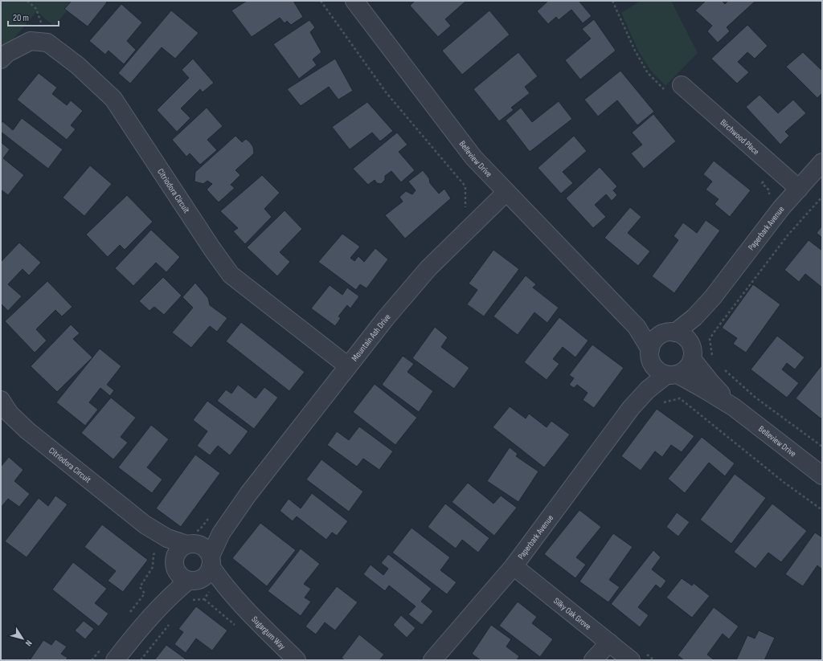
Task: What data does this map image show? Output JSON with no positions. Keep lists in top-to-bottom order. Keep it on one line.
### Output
{"streets":{"street":["Birchwood Place","Belleview Drive","Citriodora Circuit","Paperbark Avenue","Mountain Ash Drive","Silky Oak Grove","Sugargum Way"]},"crossings":[["Birchwood Place","Paperbark Avenue"],["Belleview Drive","Paperbark Avenue"],["Belleview Drive","Mountain Ash Drive"],["Citriodora Circuit","Mountain Ash Drive"],["Citriodora Circuit","Sugargum Way"],["Paperbark Avenue","Silky Oak Grove"],["Mountain Ash Drive","Sugargum Way"]],"scale_bar":"20 m","north":"bottom right"}
